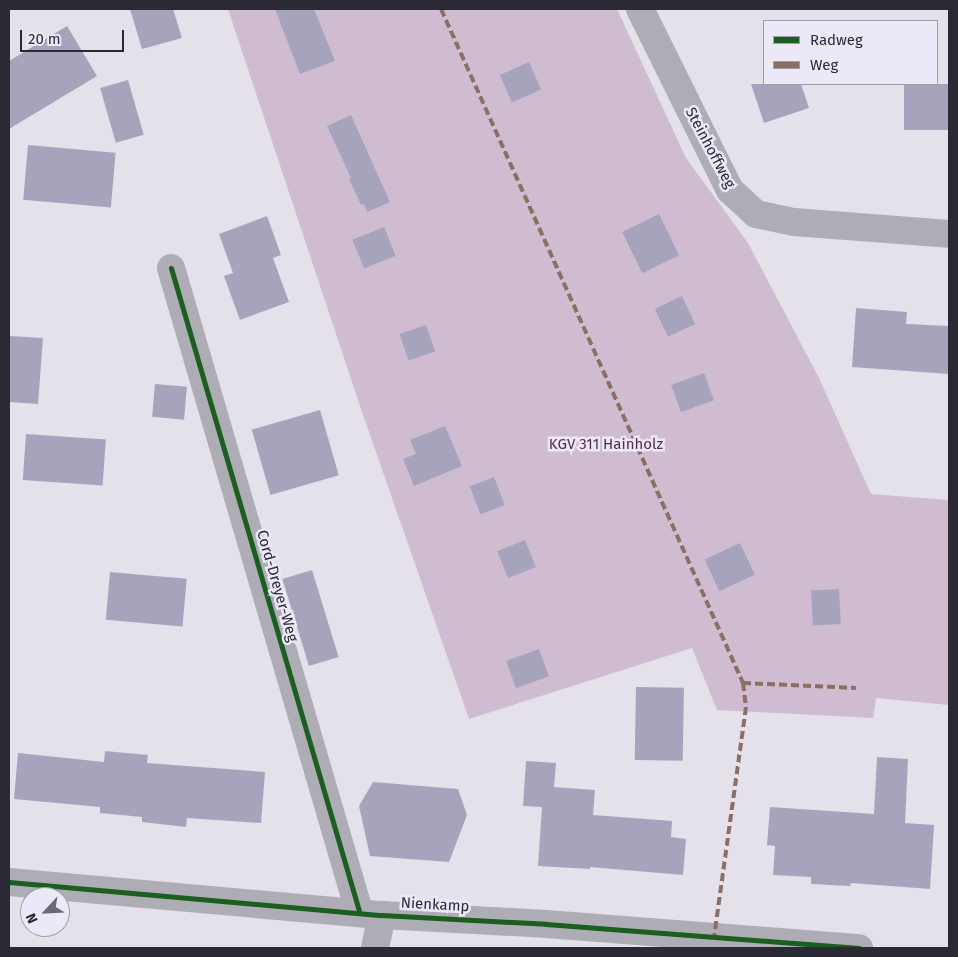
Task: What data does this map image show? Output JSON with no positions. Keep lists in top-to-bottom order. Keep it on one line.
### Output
{"streets":{"street":["Steinhoffweg","Cord-Dreyer-Weg","Nienkamp"]},"crossings":[["Cord-Dreyer-Weg","Nienkamp"]],"parks":["KGV 311 Hainholz"],"legend":["Radweg","Weg"],"scale_bar":"20 m","north":"bottom left"}
